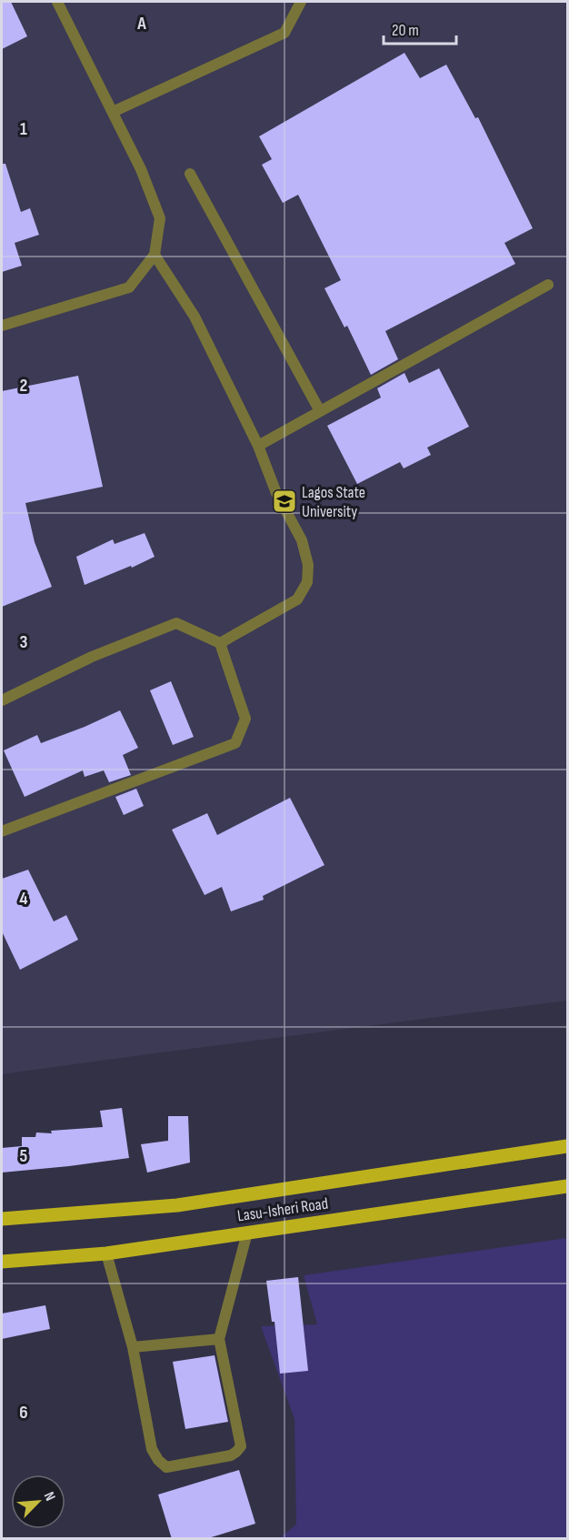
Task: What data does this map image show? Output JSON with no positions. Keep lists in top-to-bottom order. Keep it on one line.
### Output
{"streets":{"main road":["Lasu-Isheri Road"]},"places":{"school or university":["Lagos State University"]},"scale_bar":"20 m","north":"top right","grid":{"columns":["A"],"rows":["1","2","3","4","5","6"]}}
